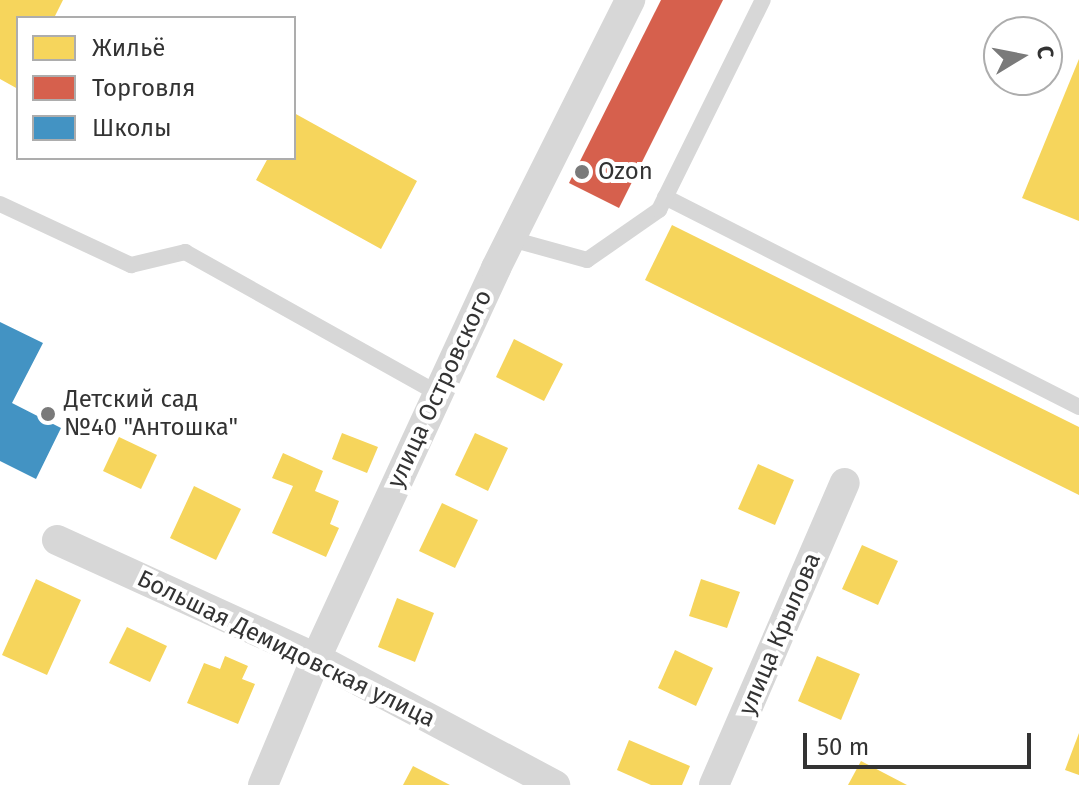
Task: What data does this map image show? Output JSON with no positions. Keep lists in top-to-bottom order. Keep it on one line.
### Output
{"streets":{"street":["улица Островского","улица Крылова","Большая Демидовская улица"]},"crossings":[["улица Островского","Большая Демидовская улица"]],"places":["Ozon","Детский сад №40 \"Антошка\""],"legend":["Жильё","Торговля","Школы"],"scale_bar":"50 m","north":"right"}
